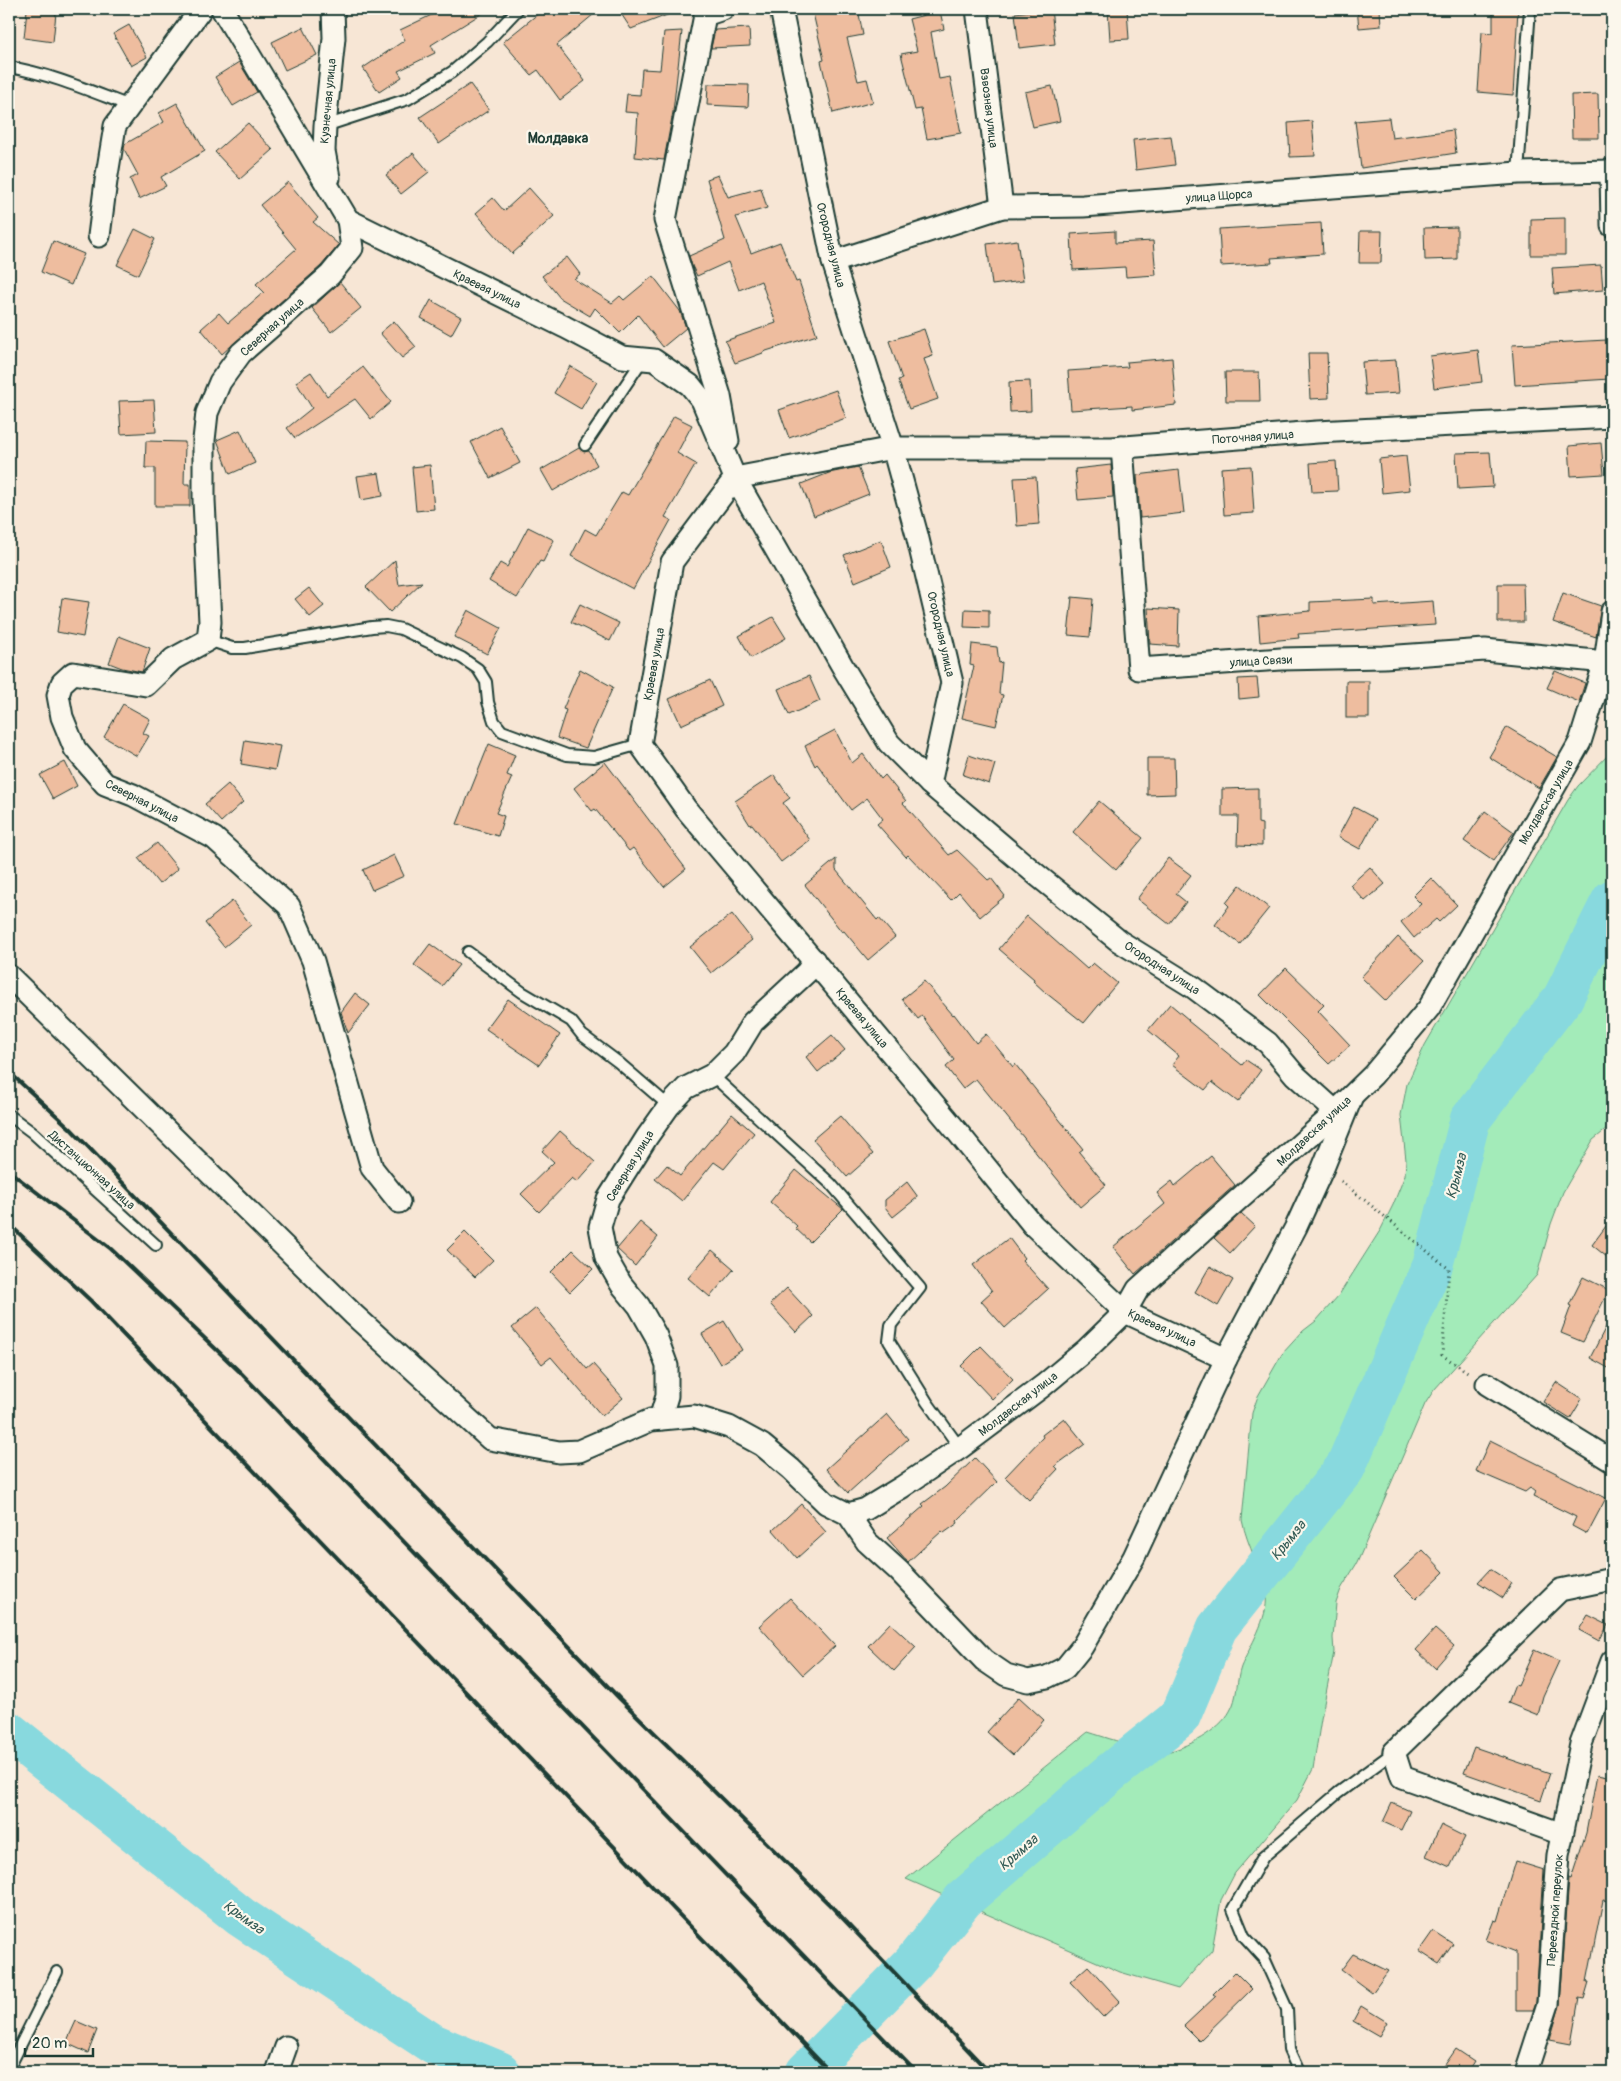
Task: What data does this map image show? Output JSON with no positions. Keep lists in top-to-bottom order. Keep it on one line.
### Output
{"streets":{"street":["Кузнечная улица","Взвозная улица","улица Щорса","Огородная улица","Краевая улица","Северная улица","Поточная улица","улица Связи","Молдавская улица","Переездной переулок"],"lane":["Дистанционная улица"]},"crossings":[["Взвозная улица","улица Щорса"],["улица Щорса","Огородная улица"],["Огородная улица","Поточная улица"],["Огородная улица","Молдавская улица"],["Краевая улица","Северная улица"],["Краевая улица","Поточная улица"],["Краевая улица","Молдавская улица"],["Поточная улица","улица Связи"],["улица Связи","Молдавская улица"]],"districts":["Молдавка"],"water":["Крымза"],"scale_bar":"20 m"}
